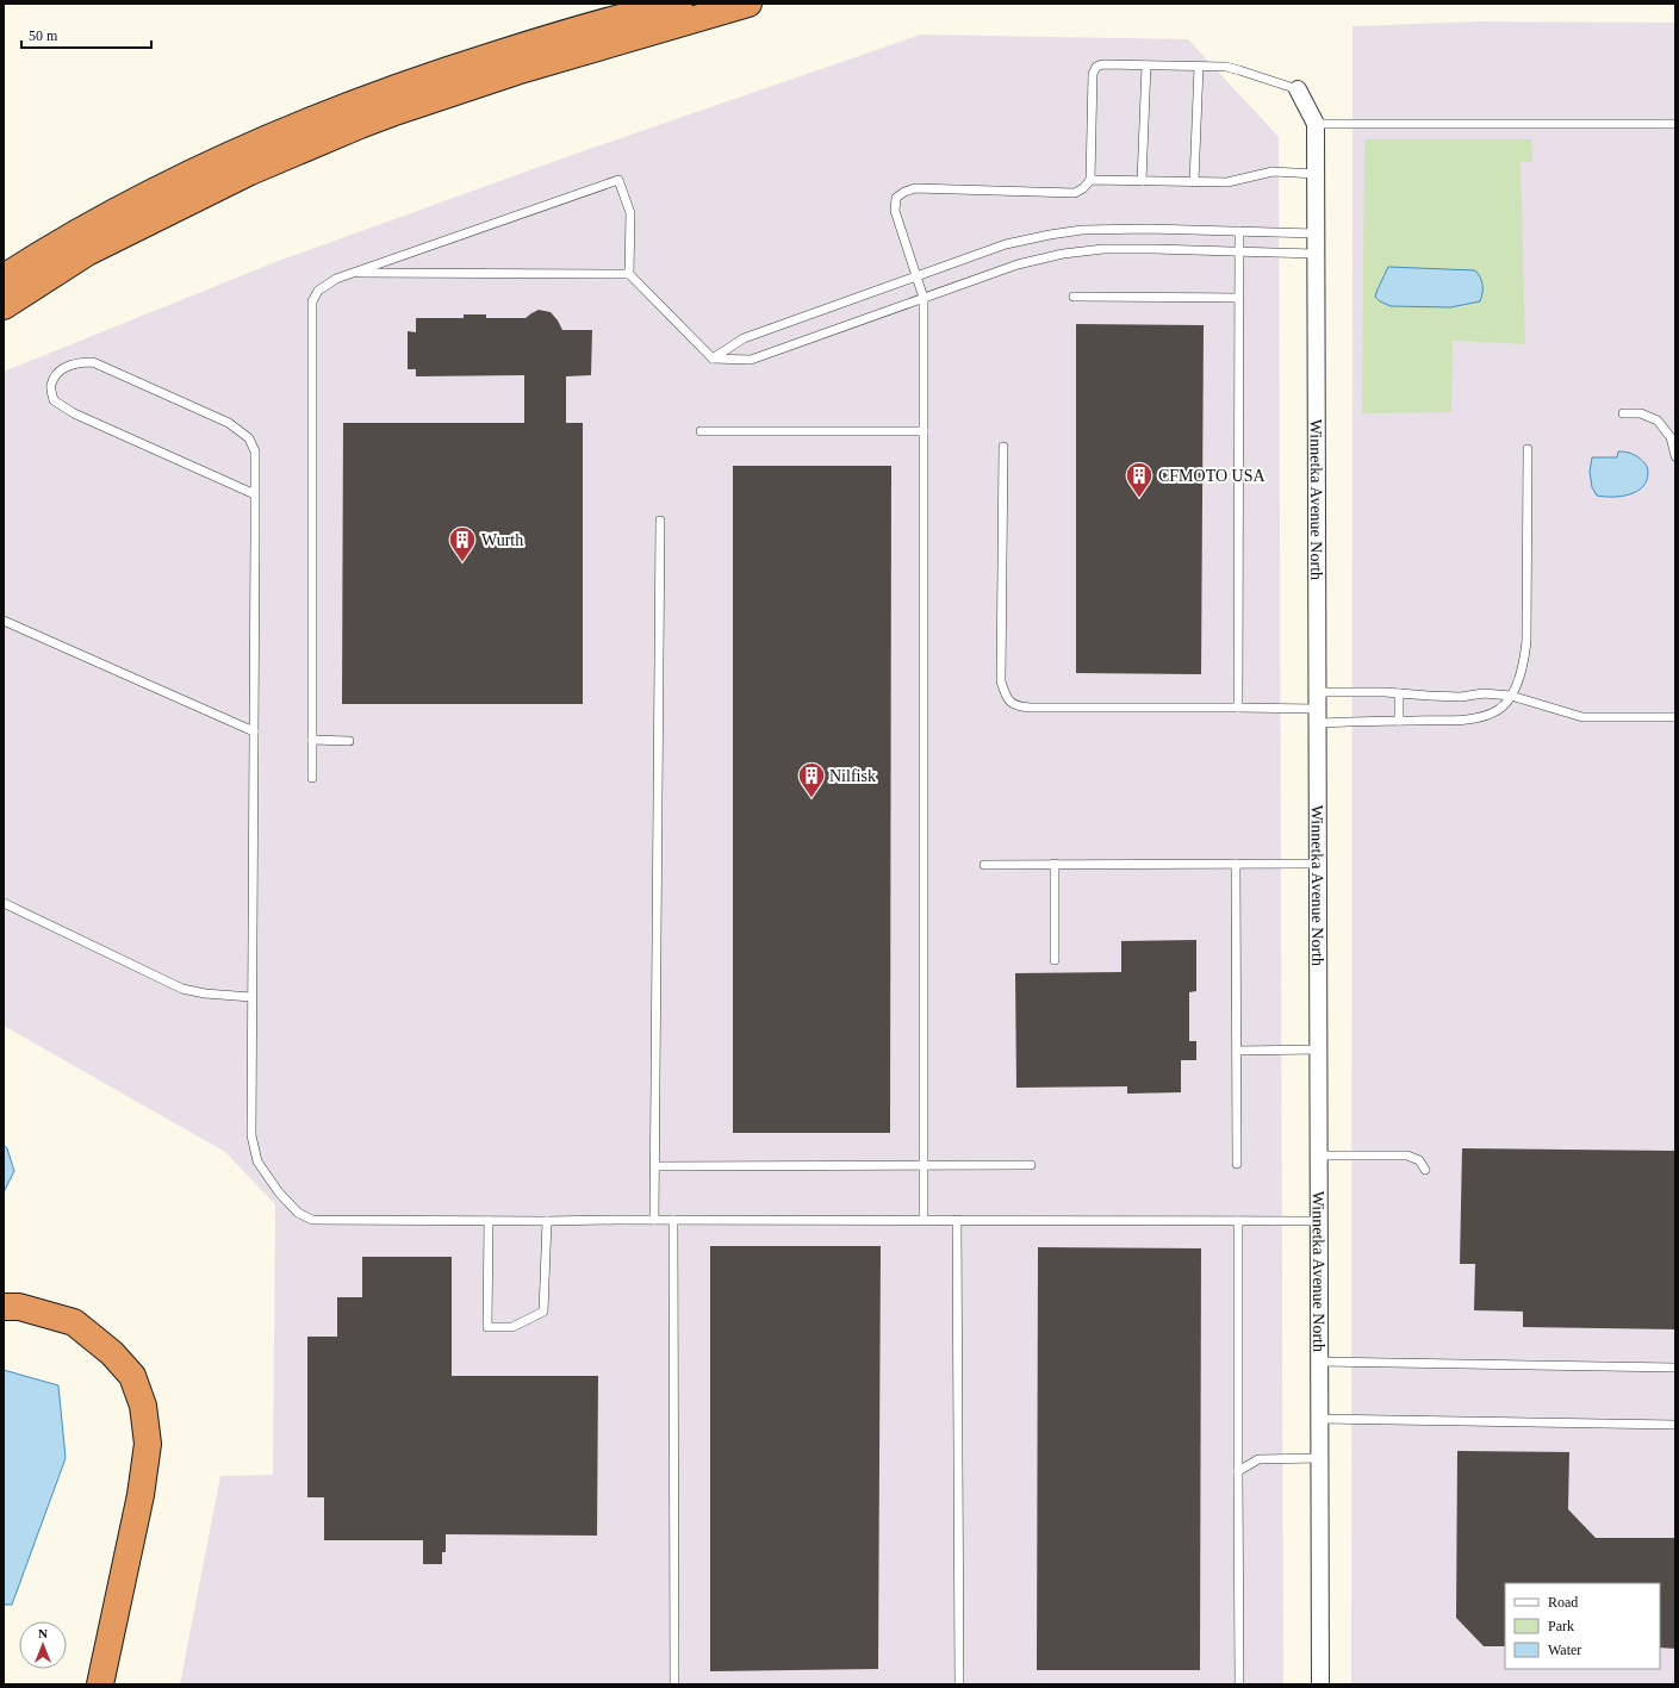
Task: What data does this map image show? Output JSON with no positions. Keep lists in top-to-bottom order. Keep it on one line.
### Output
{"streets":{"street":["Winnetka Avenue North"]},"places":{"building":["CFMOTO USA","Wurth","Nilfisk"]},"legend":["Road","Park","Water"],"scale_bar":"50 m","north":"top"}
